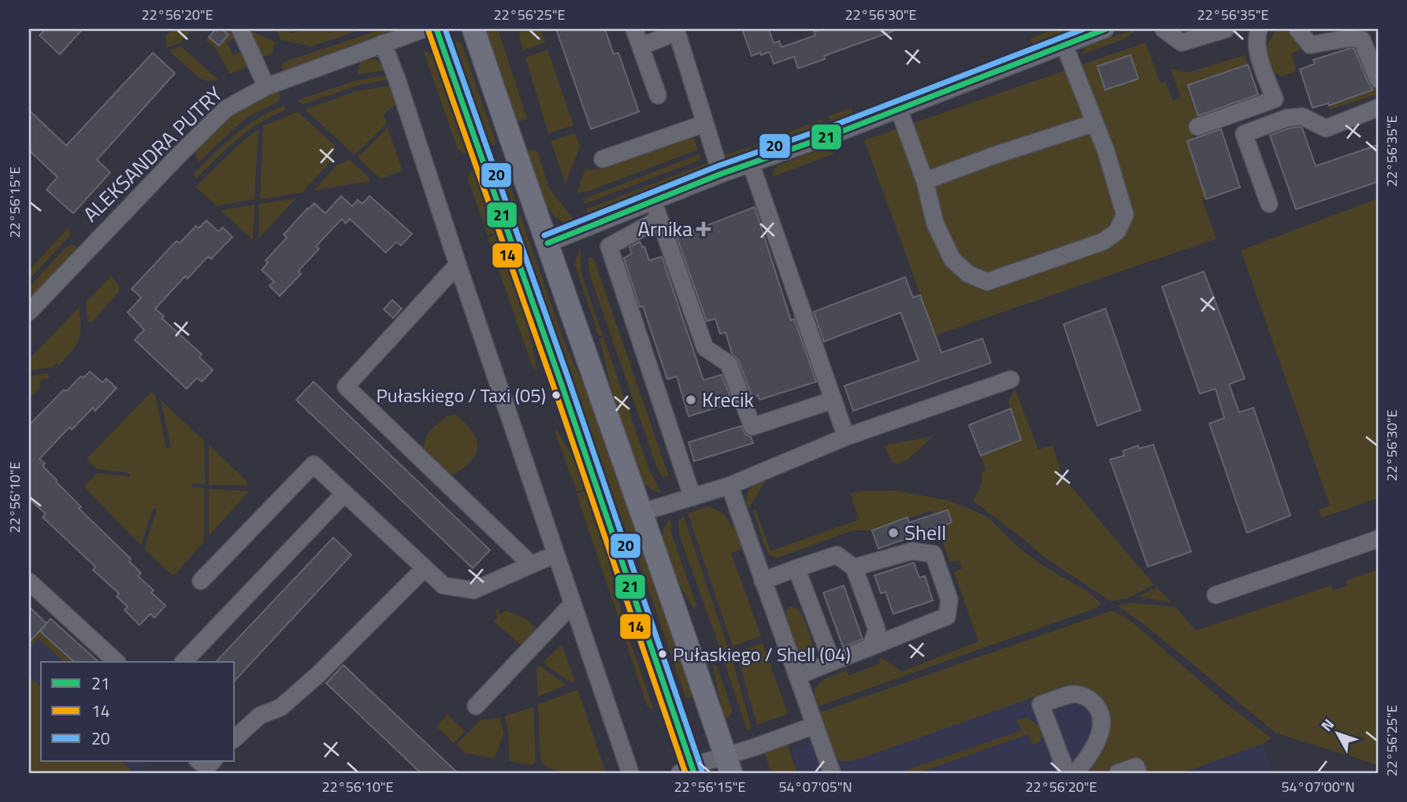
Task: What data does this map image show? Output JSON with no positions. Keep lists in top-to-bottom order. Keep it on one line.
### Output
{"streets":{"street":["ALEKSANDRA PUTRY"]},"places":{"health":["Arnika"],"other":["Pułaskiego / Taxi (05)","Krecik","Shell","Pułaskiego / Shell (04)"]},"lines":["transit line 21","transit line 20","transit line 14"],"legend":["21","14","20"],"north":"top left","coordinates":["22°56'20\"E","22°56'25\"E","22°56'30\"E","22°56'35\"E","22°56'15\"E","22°56'10\"E","54°07'05\"N","54°07'00\"N"]}
